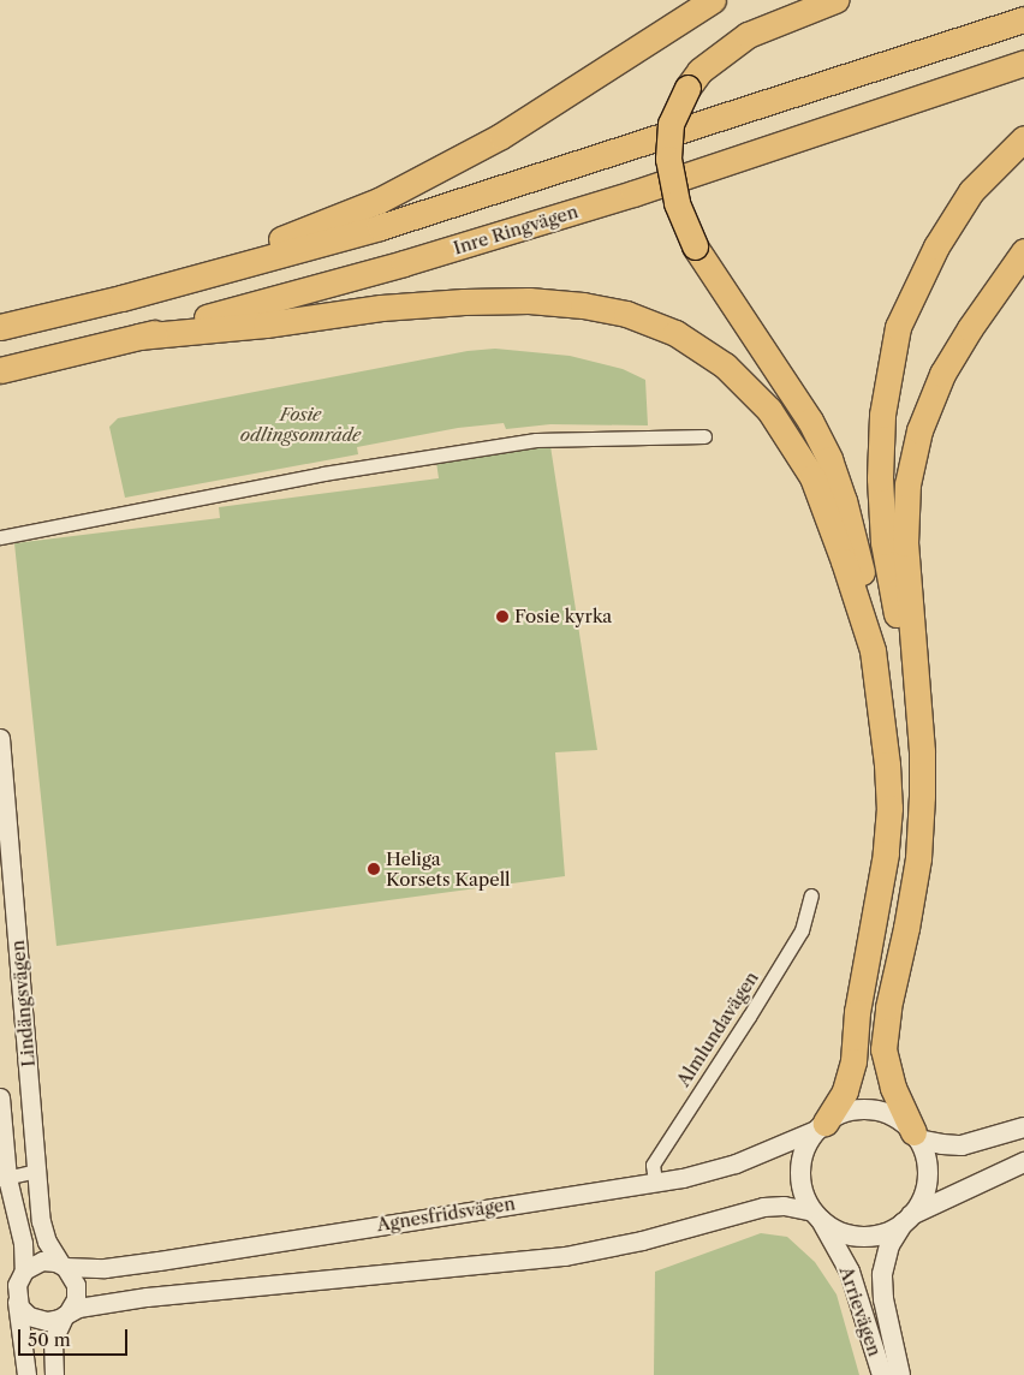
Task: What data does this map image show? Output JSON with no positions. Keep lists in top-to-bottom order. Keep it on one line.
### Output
{"streets":{"highway":["Inre Ringvägen"],"main road":["Arrievägen"],"street":["Lindängsvägen","Almlundavägen","Agnesfridsvägen"]},"crossings":[["Lindängsvägen","Agnesfridsvägen"],["Almlundavägen","Agnesfridsvägen"],["Agnesfridsvägen","Arrievägen"]],"parks":["Fosie odlingsområde"],"places":["Fosie kyrka","Heliga Korsets Kapell"],"scale_bar":"50 m"}
